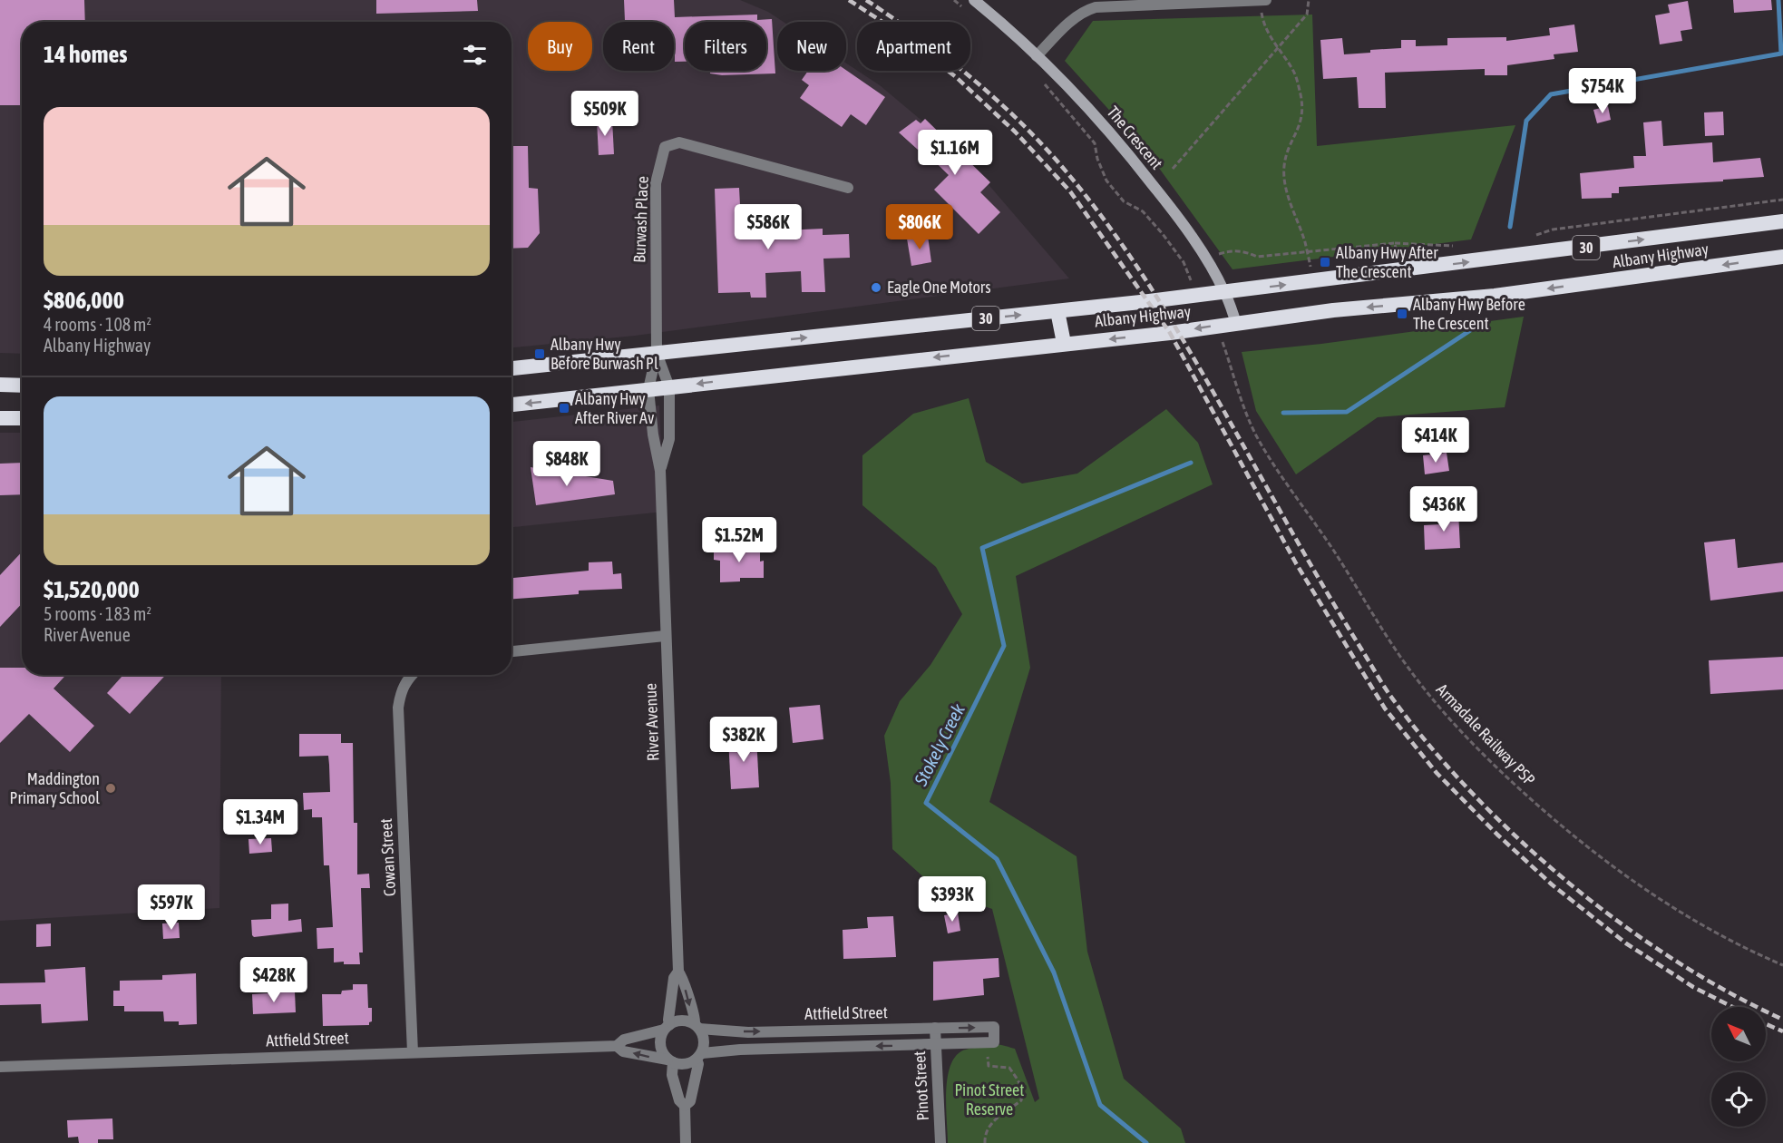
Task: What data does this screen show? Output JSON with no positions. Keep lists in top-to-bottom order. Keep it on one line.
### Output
{"streets":{"highway":["30","Albany Highway"],"main road":["The Crescent"],"street":["Burwash Place","River Avenue","Cowan Street","Attfield Street","Pinot Street"],"path":["Armadale Railway PSP"]},"crossings":[["The Crescent","Albany Highway"],["Burwash Place","Albany Highway"],["Burwash Place","River Avenue"],["Albany Highway","River Avenue"],["River Avenue","Attfield Street"],["Cowan Street","Attfield Street"],["Attfield Street","Pinot Street"]],"water":["Stokely Creek"],"parks":["Pinot Street Reserve"],"places":{"transit":["Albany Hwy After The Crescent","Albany Hwy Before The Crescent","Albany Hwy Before Burwash Pl","Albany Hwy After River Av"],"other":["Eagle One Motors","Maddington Primary School"]},"north":"top left","page":{"chip":["Buy","Rent","Filters","New","Apartment"],"heading":"14 homes","price":["$754K","$509K","$1.16M","$586K","$806K","$414K","$848K","$436K","$1.52M","$382K","$1.34M","$393K","$597K","$428K"],"list":[{"name":"$806,000","note":"4 rooms · 108 m² · Albany Highway"},{"name":"$1,520,000","note":"5 rooms · 183 m² · River Avenue"}]}}
